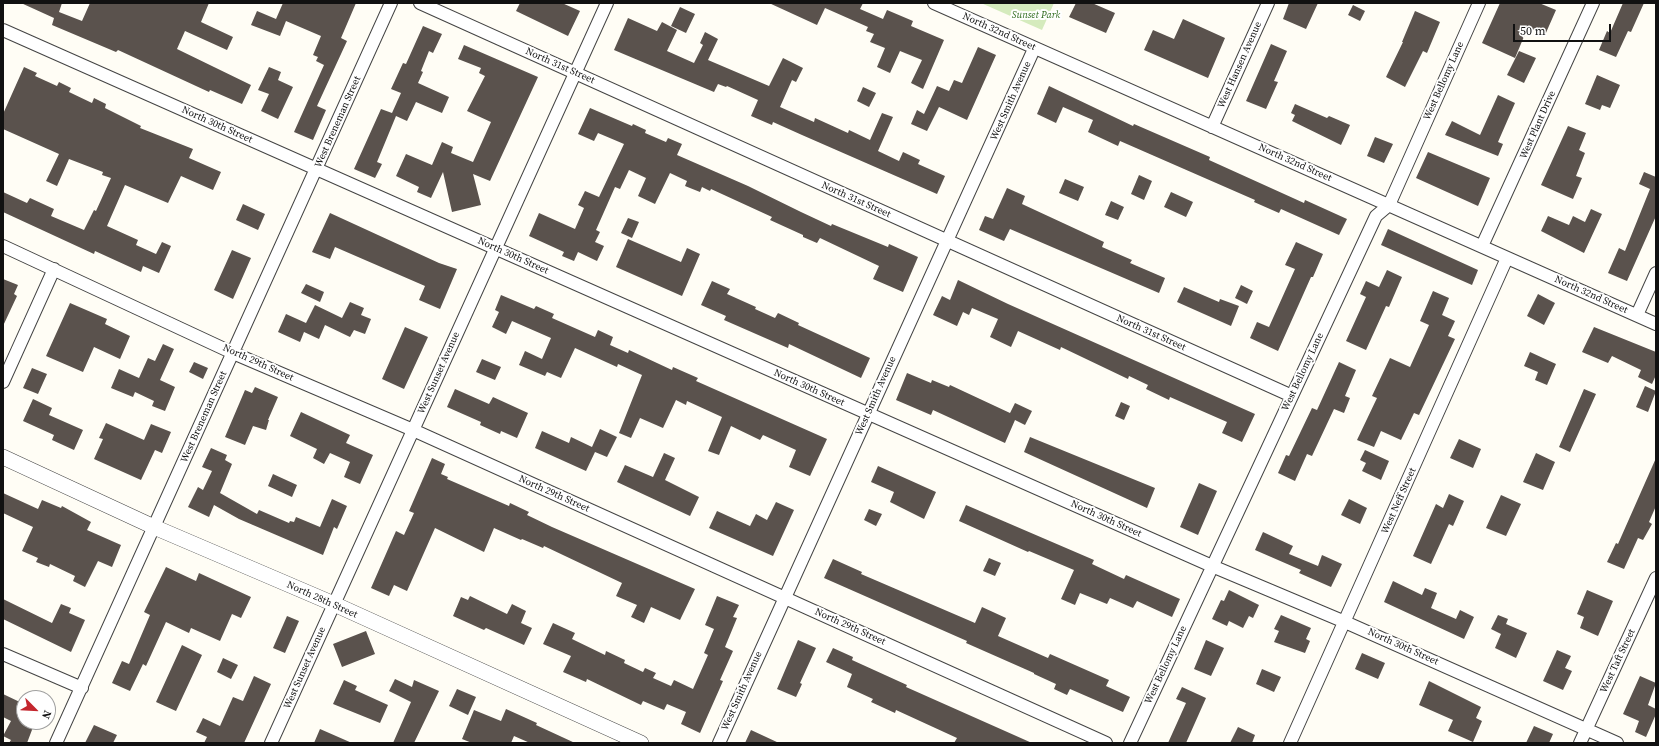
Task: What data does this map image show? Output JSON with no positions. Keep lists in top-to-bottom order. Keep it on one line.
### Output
{"streets":{"street":["North 32nd Street","West Hansen Avenue","North 31st Street","West Bellomy Lane","West Smith Avenue","West Breneman Street","North 30th Street","West Plant Drive","North 29th Street","West Sunset Avenue","West Neff Street","North 28th Street","West Taft Street"]},"crossings":[["North 32nd Street","West Hansen Avenue"],["North 32nd Street","West Bellomy Lane"],["North 32nd Street","West Smith Avenue"],["North 32nd Street","West Plant Drive"],["North 32nd Street","West Neff Street"],["North 31st Street","West Bellomy Lane"],["North 31st Street","West Smith Avenue"],["North 31st Street","West Sunset Avenue"],["West Bellomy Lane","North 30th Street"],["West Smith Avenue","North 30th Street"],["West Smith Avenue","North 29th Street"],["West Breneman Street","North 30th Street"],["West Breneman Street","North 29th Street"],["West Breneman Street","North 28th Street"],["North 30th Street","West Sunset Avenue"],["North 30th Street","West Neff Street"],["North 30th Street","West Taft Street"],["North 29th Street","West Sunset Avenue"],["West Sunset Avenue","North 28th Street"]],"parks":["Sunset Park"],"scale_bar":"50 m","north":"bottom right"}
